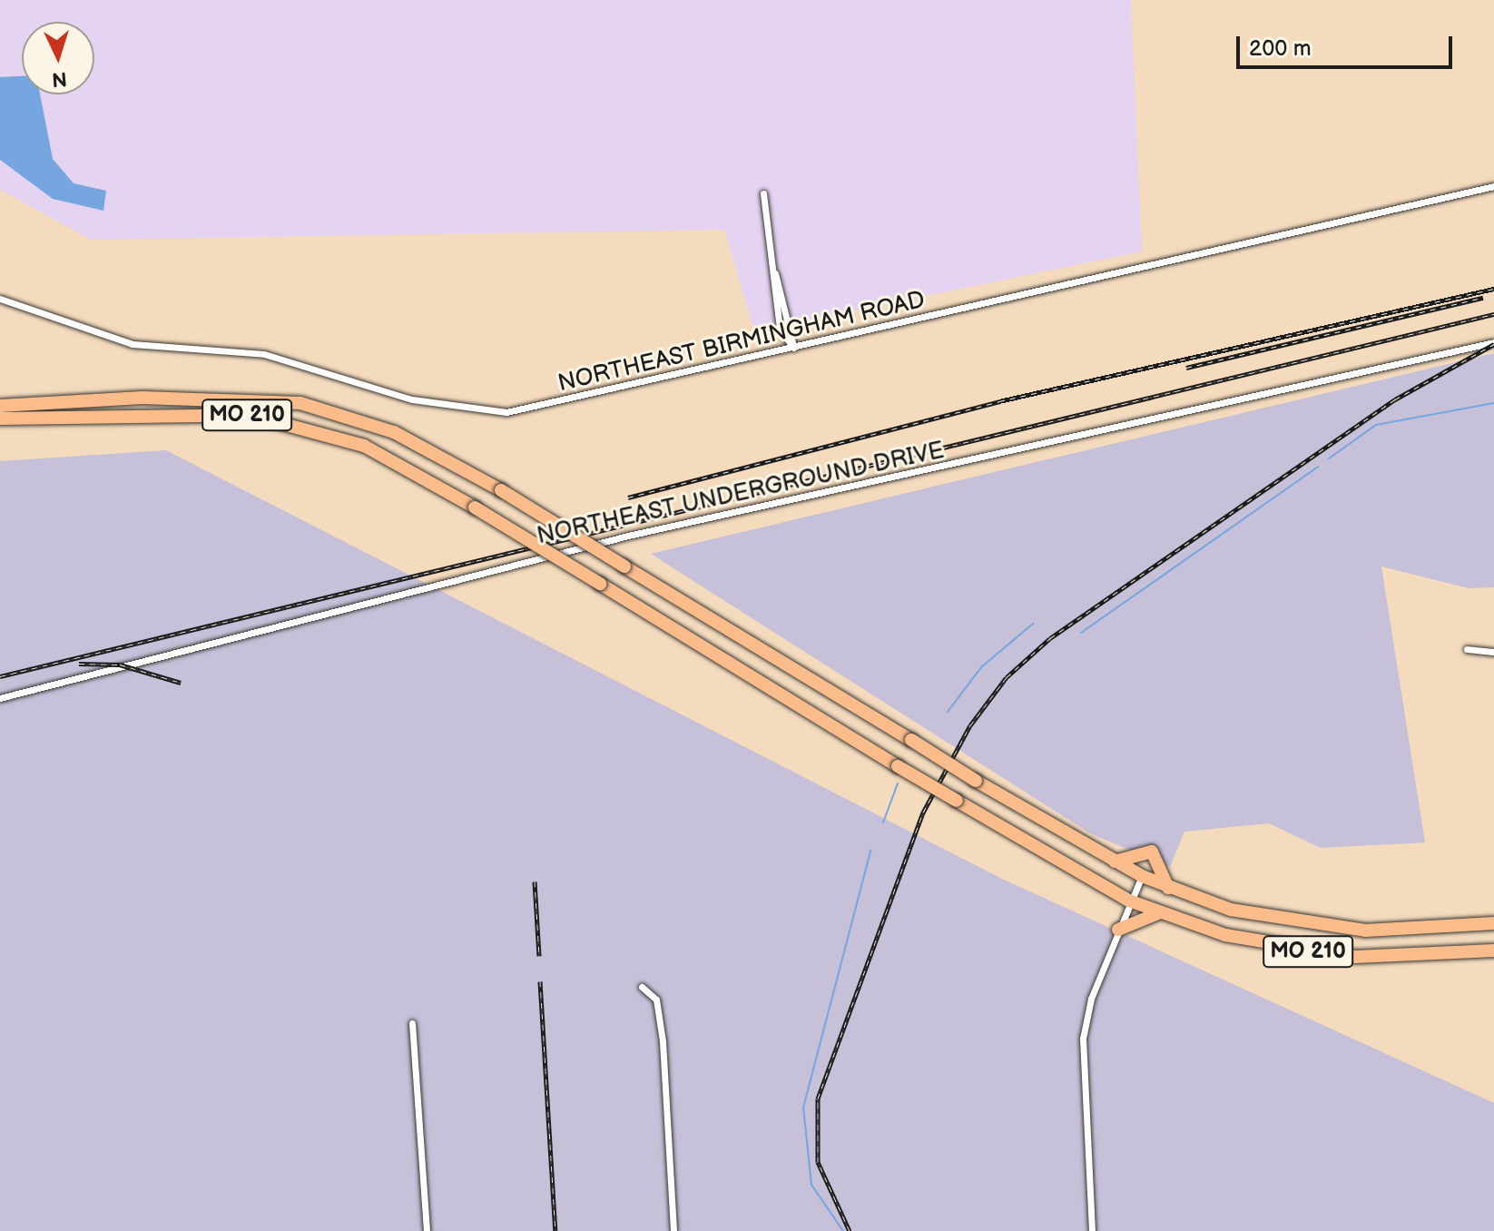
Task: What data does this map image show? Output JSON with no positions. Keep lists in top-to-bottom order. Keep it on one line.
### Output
{"streets":{"highway":["MO 210"],"street":["NORTHEAST BIRMINGHAM ROAD","NORTHEAST UNDERGROUND DRIVE"]},"scale_bar":"200 m","north":"bottom"}
